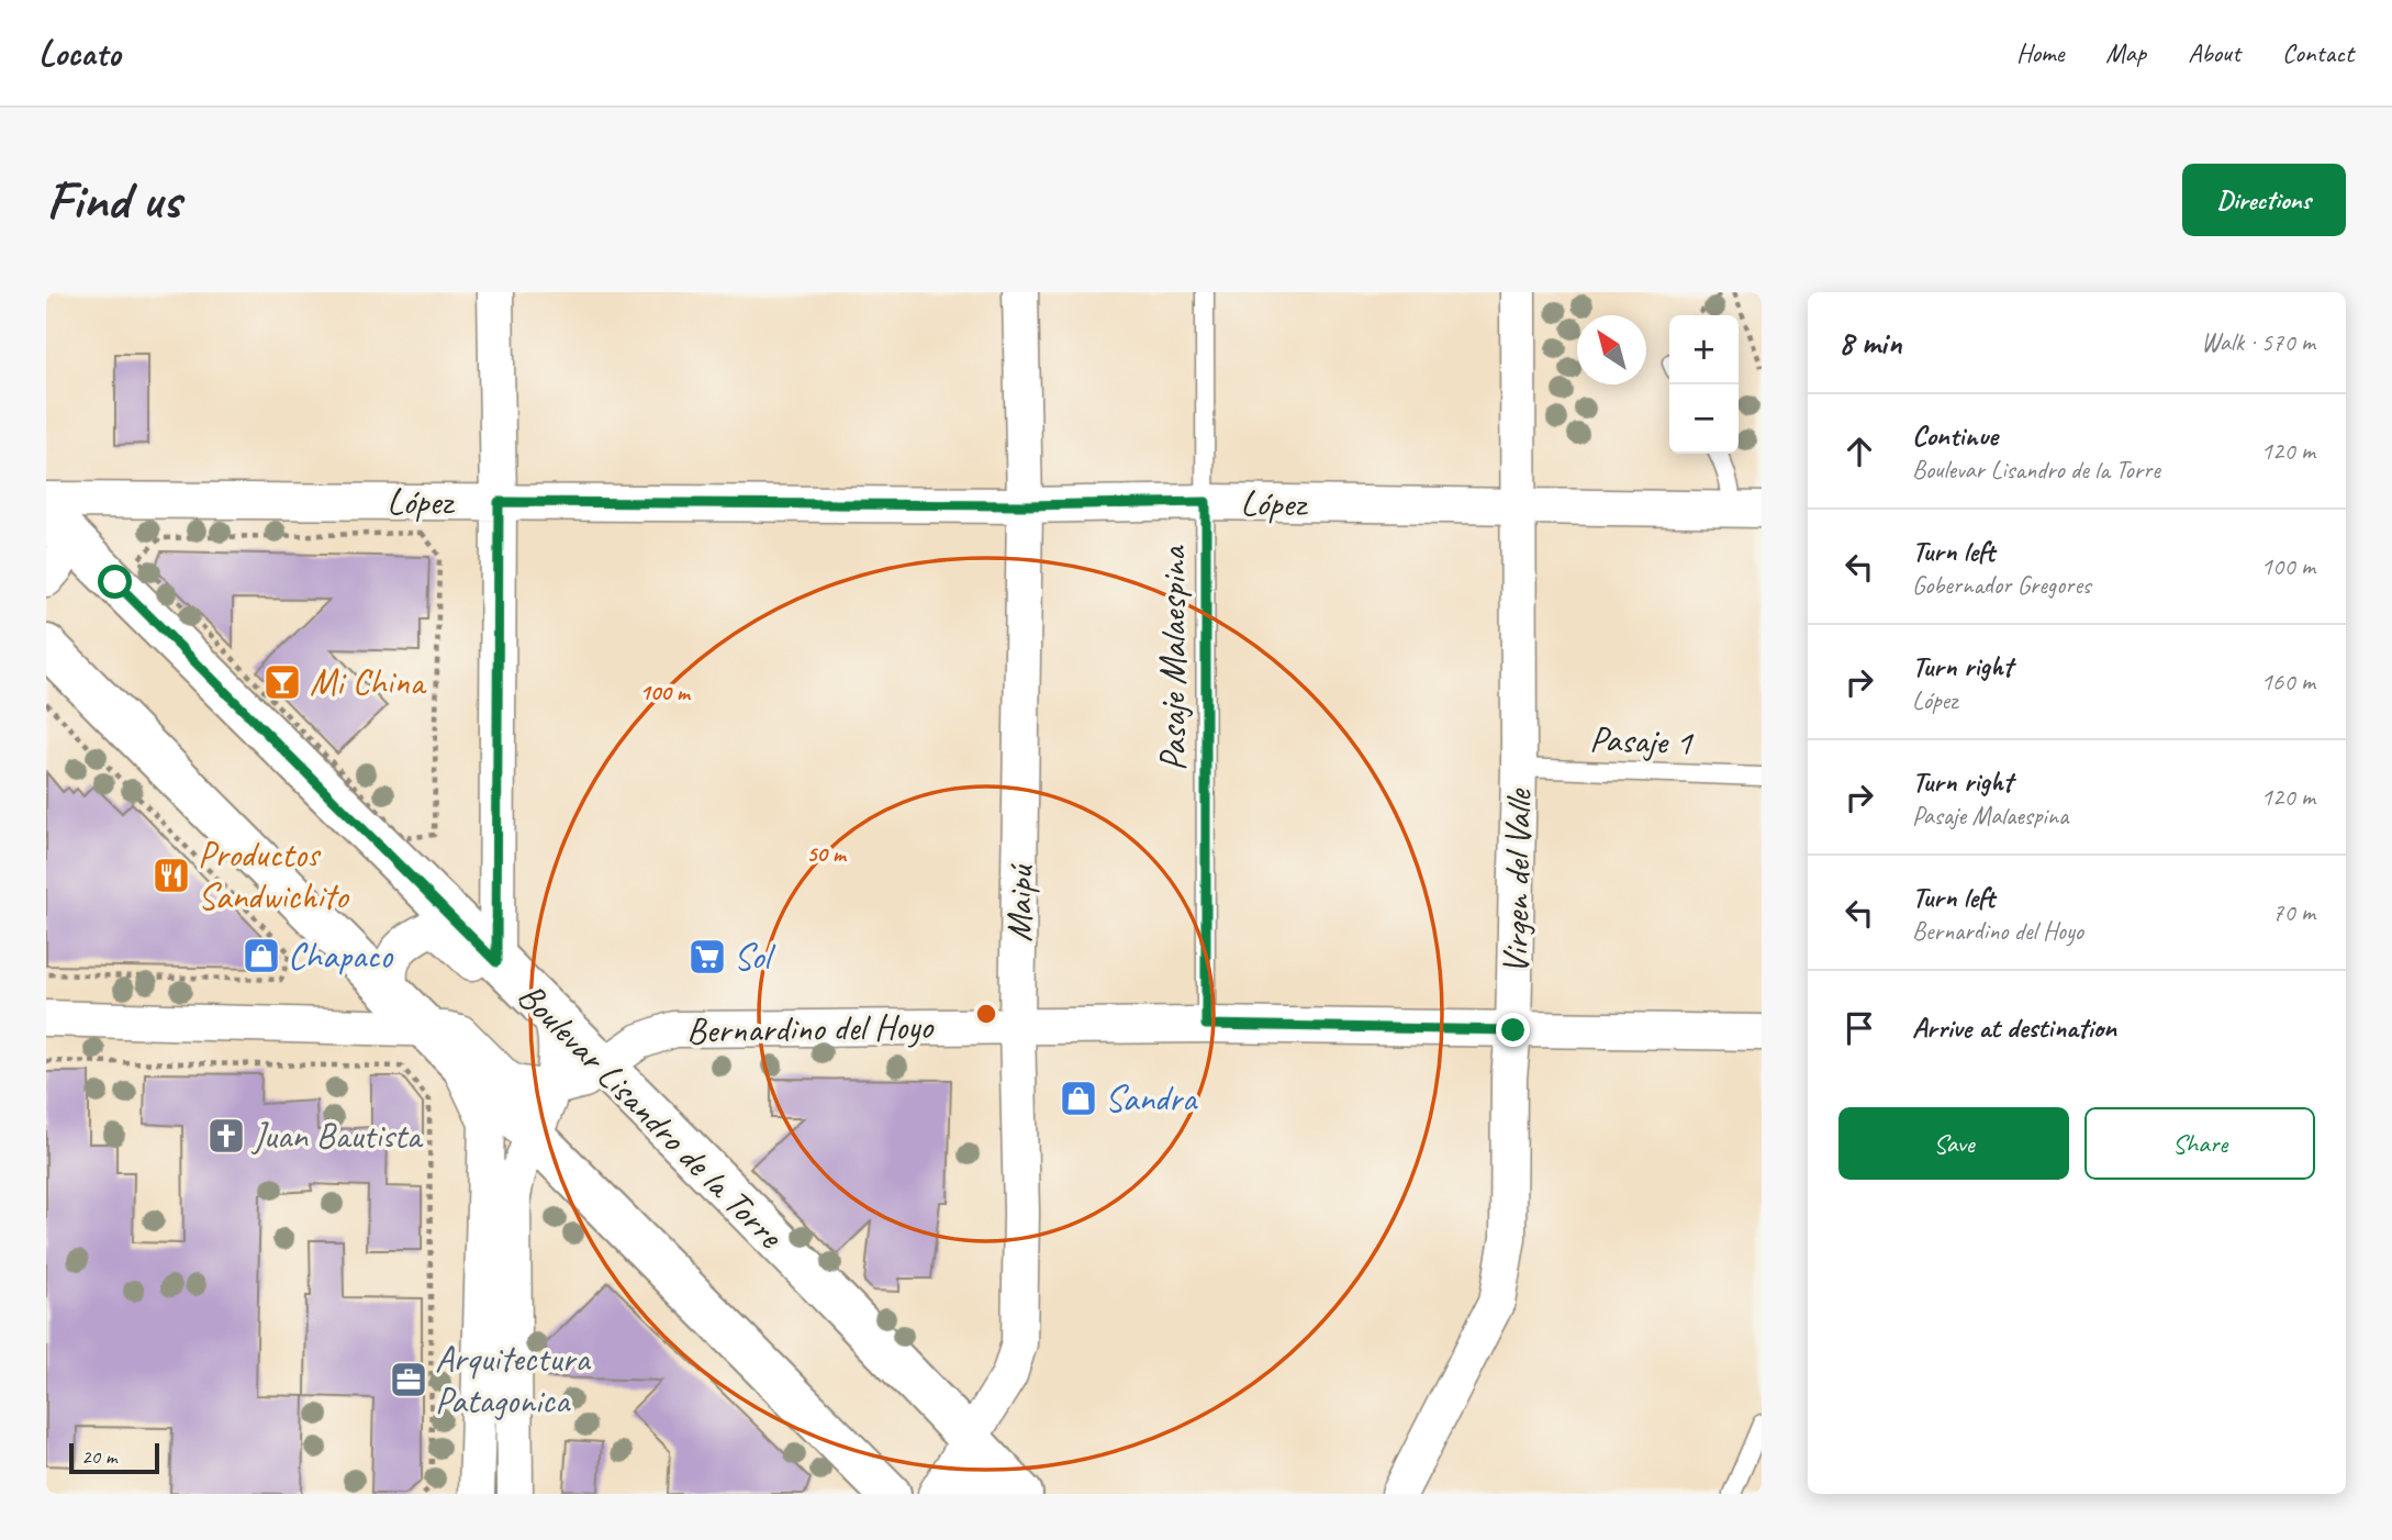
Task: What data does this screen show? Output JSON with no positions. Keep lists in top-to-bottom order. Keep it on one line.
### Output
{"streets":{"street":["López","Virgen del Valle","Maipú","Bernardino del Hoyo","Boulevar Lisandro de la Torre"],"lane":["Pasaje Malaespina","Pasaje 1"]},"crossings":[["López","Pasaje Malaespina"],["López","Virgen del Valle"],["López","Maipú"],["López","Boulevar Lisandro de la Torre"],["Pasaje Malaespina","Bernardino del Hoyo"],["Pasaje 1","Virgen del Valle"],["Virgen del Valle","Bernardino del Hoyo"],["Maipú","Bernardino del Hoyo"],["Maipú","Boulevar Lisandro de la Torre"],["Bernardino del Hoyo","Boulevar Lisandro de la Torre"]],"places":{"bar":["Mi China"],"restaurant":["Productos Sandwichito"],"shop":["Chapaco","Sandra"],"supermarket":["Sol"],"church":["Juan Bautista"],"office":["Arquitectura Patagonica"]},"scale_bar":"20 m","north":"top left","page":{"header":"Locato","nav":["Home","Map","About","Contact"],"buttons":["Directions",["Save","Share"]],"title":"Find us","heading":["8 min","Walk · 570 m"],"map_buttons":["+","−"],"list":[["Continue","Boulevar Lisandro de la Torre","120 m"],["Turn left","Gobernador Gregores","100 m"],["Turn right","López","160 m"],["Turn right","Pasaje Malaespina","120 m"],["Turn left","Bernardino del Hoyo","70 m"],"Arrive at destination"],"scale":"20 m"},"rings":["100 m","50 m"]}
